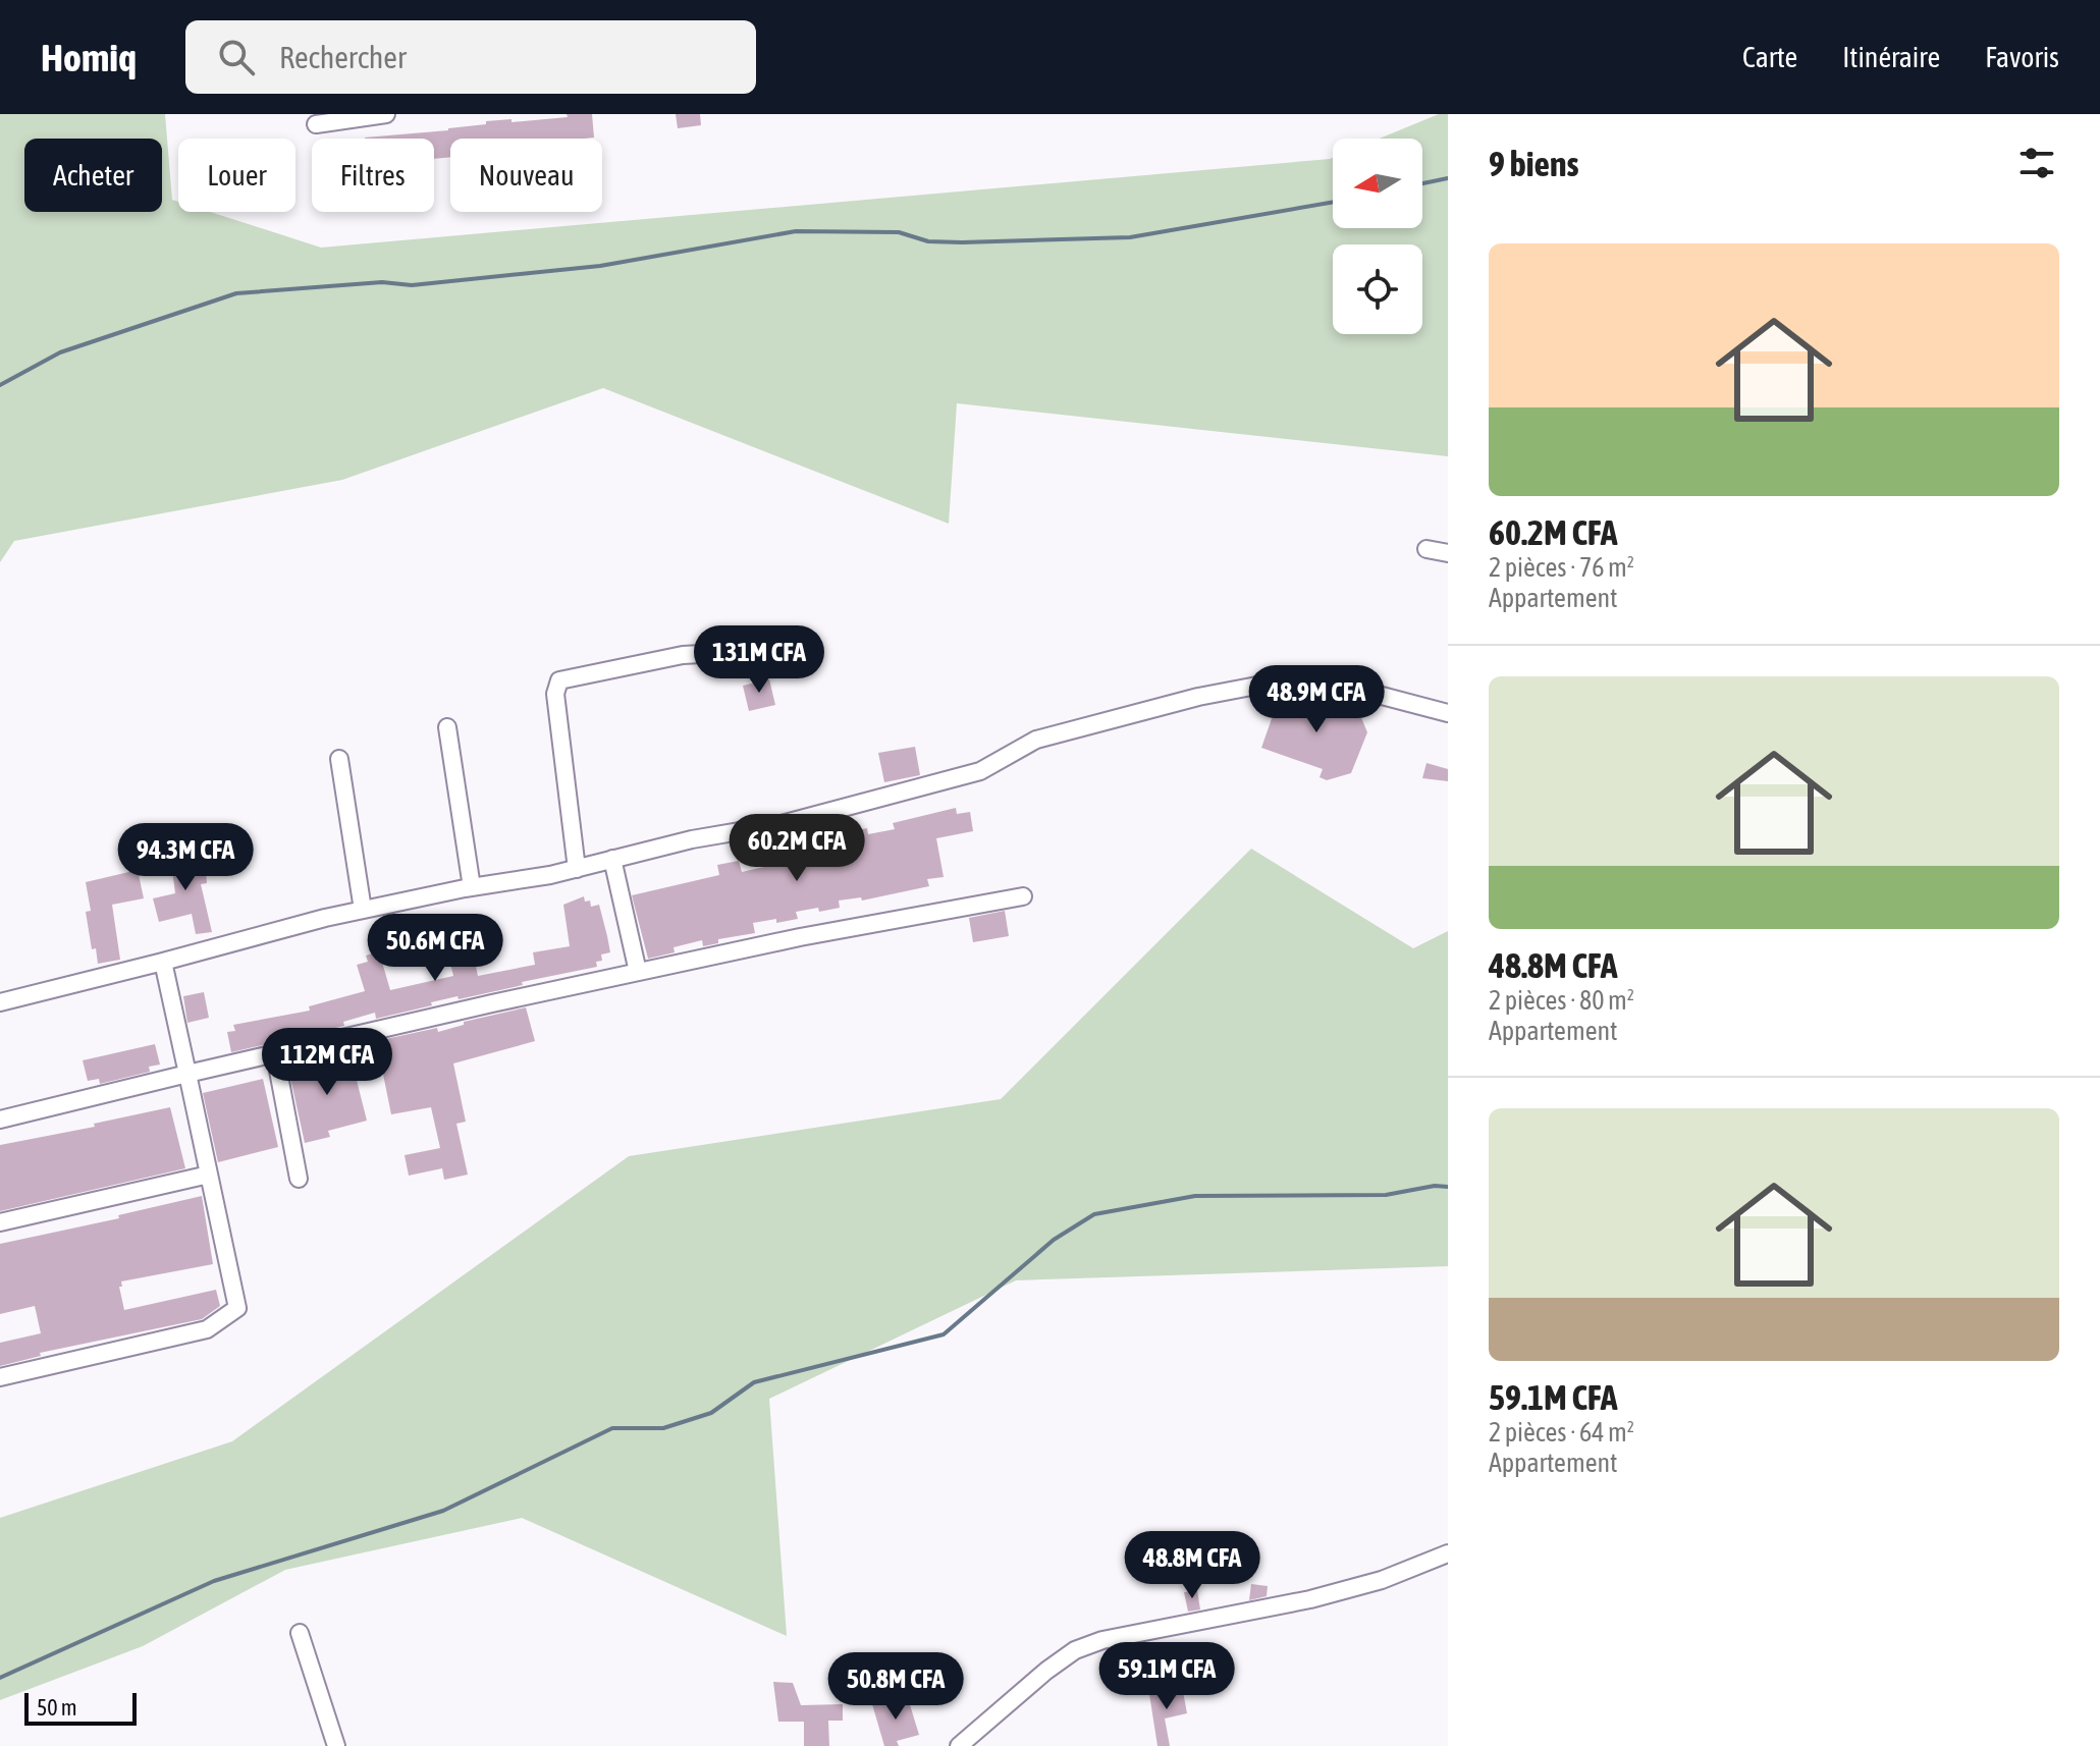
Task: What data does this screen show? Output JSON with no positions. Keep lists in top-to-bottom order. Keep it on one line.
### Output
{"scale_bar":"50 m","north":"left","page":{"header":"Homiq","search":"Rechercher","nav":["Carte","Itinéraire","Favoris"],"heading":"9 biens","chip":["Acheter","Louer","Filtres","Nouveau"],"list":[{"name":"60.2M CFA","note":"2 pièces · 76 m² · Appartement"},{"name":"48.8M CFA","note":"2 pièces · 80 m² · Appartement"},{"name":"59.1M CFA","note":"2 pièces · 64 m² · Appartement"}],"price":["131M CFA","48.9M CFA","60.2M CFA","94.3M CFA","50.6M CFA","112M CFA","48.8M CFA","59.1M CFA","50.8M CFA"],"scale":"50 m"}}
